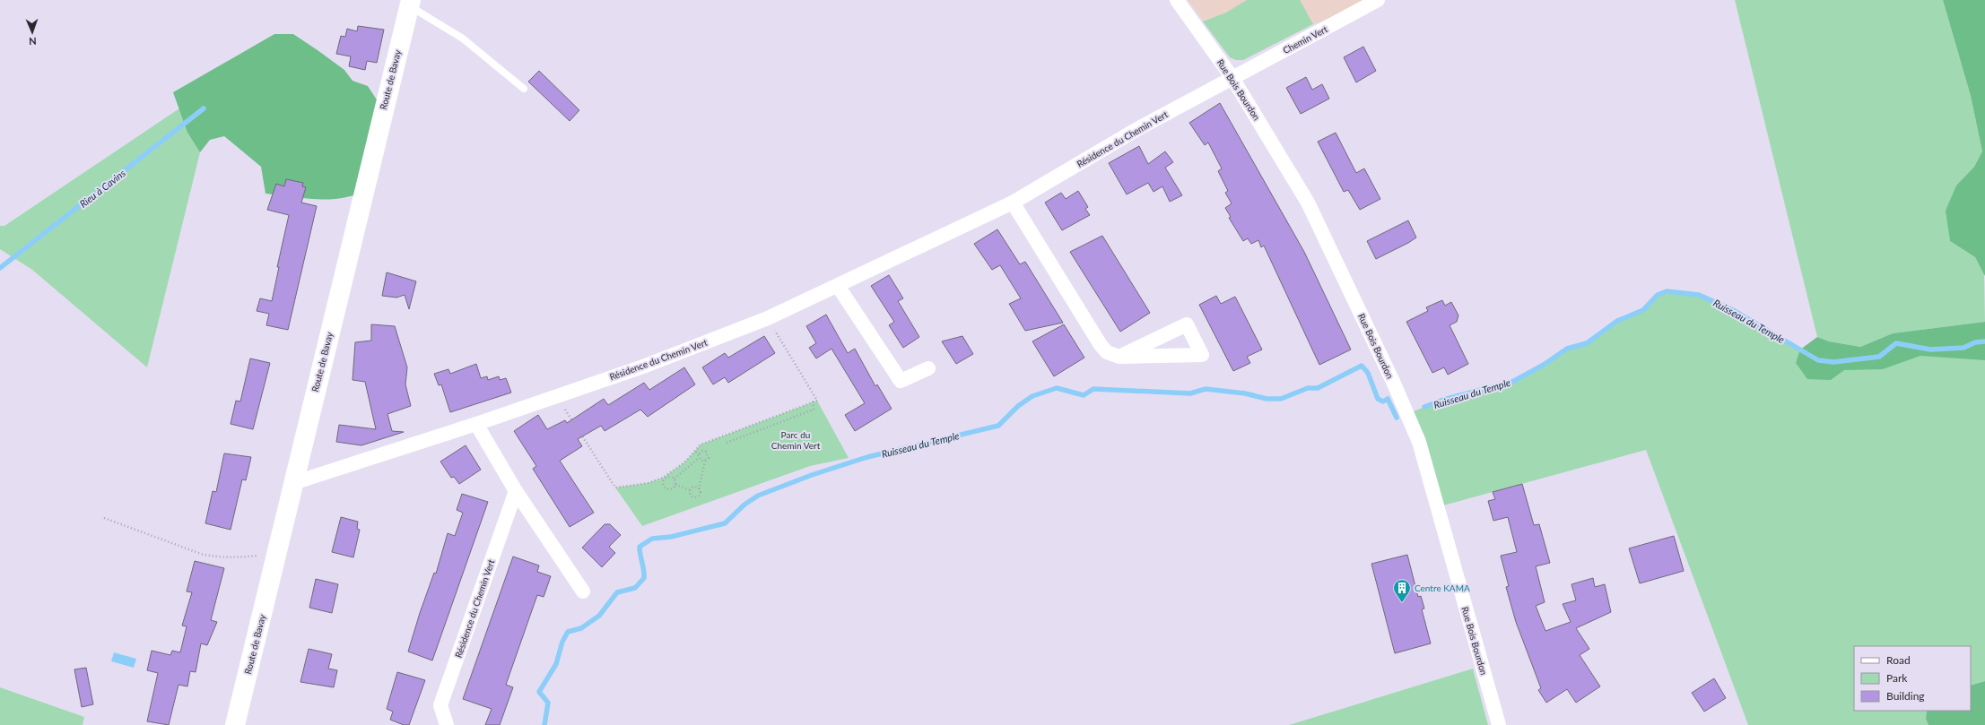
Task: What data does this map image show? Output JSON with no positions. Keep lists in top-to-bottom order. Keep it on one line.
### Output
{"streets":{"main road":["Route de Bavay"],"street":["Chemin Vert","Rue Bois Bourdon","Résidence du Chemin Vert"]},"crossings":[["Chemin Vert","Rue Bois Bourdon"],["Chemin Vert","Résidence du Chemin Vert"],["Route de Bavay","Résidence du Chemin Vert"],["Rue Bois Bourdon","Résidence du Chemin Vert"]],"water":["Rieu à Cavins","Ruisseau du Temple"],"parks":["Parc du Chemin Vert"],"places":{"building":["Centre KAMA"]},"legend":["Road","Park","Building"],"north":"bottom"}
